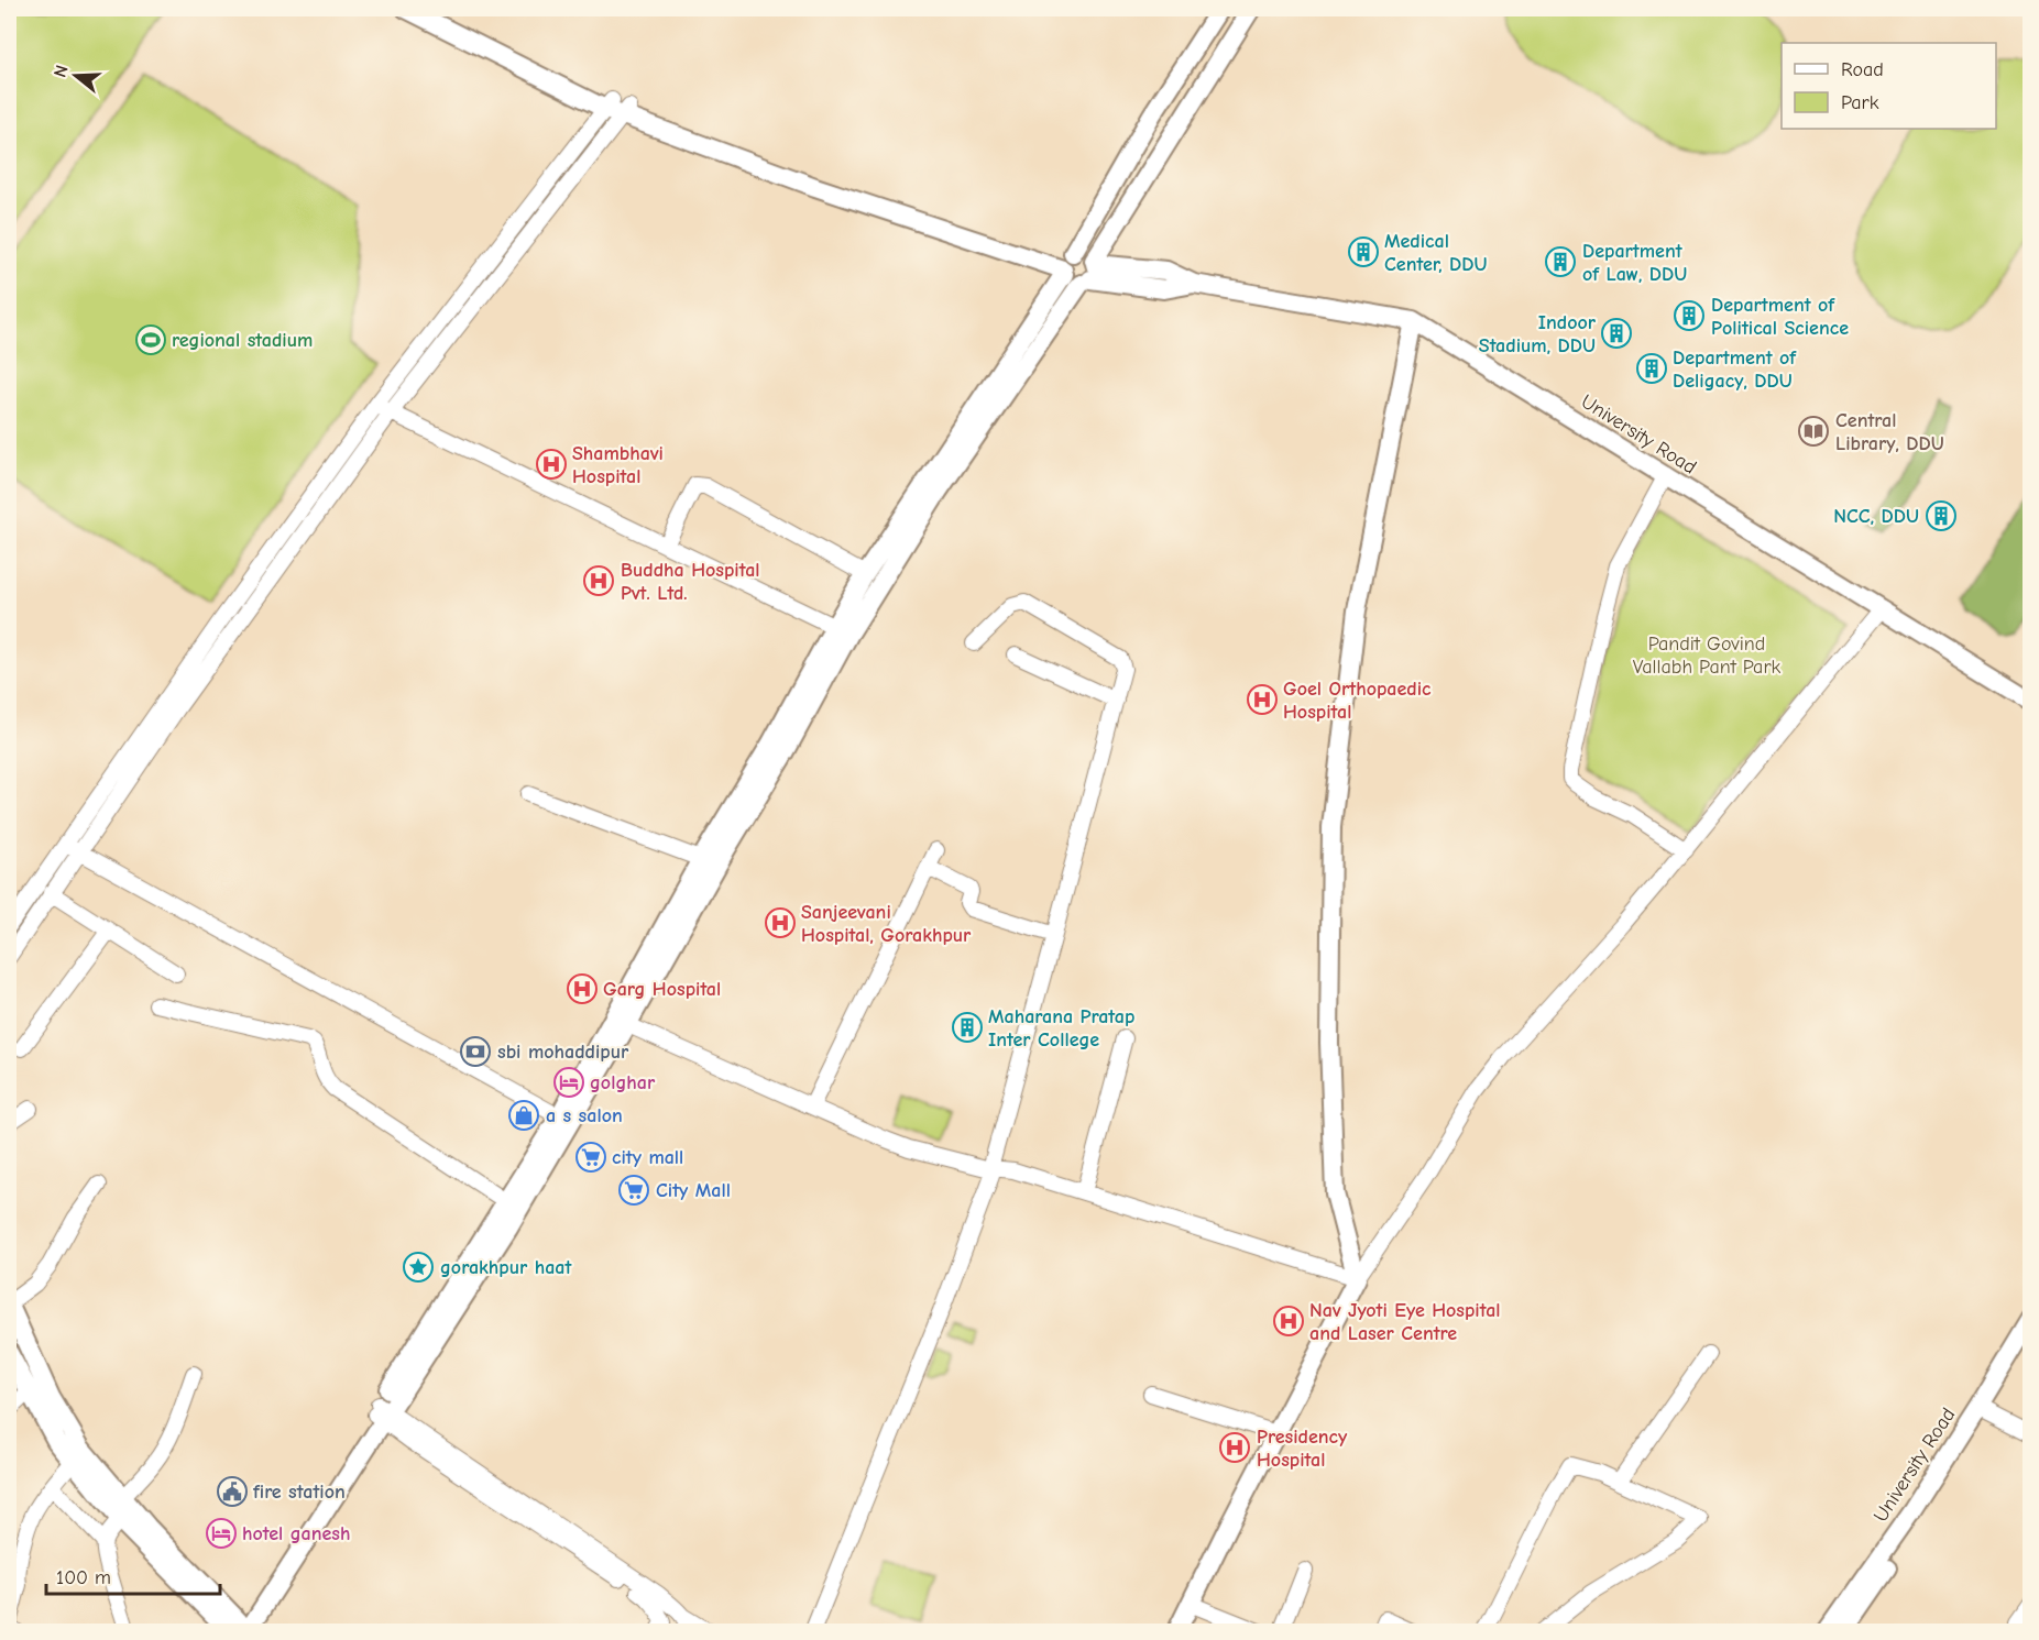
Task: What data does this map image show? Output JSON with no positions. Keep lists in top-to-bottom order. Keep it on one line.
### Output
{"streets":{"main road":["University Road"]},"parks":["Pandit Govind Vallabh Pant Park"],"places":{"building":["Medical Center, DDU","Department of Law, DDU","Department of Political Science","Indoor Stadium, DDU","Department of Deligacy, DDU","NCC, DDU","Maharana Pratap Inter College"],"sports":["regional stadium"],"library":["Central Library, DDU"],"hospital":["Shambhavi Hospital","Buddha Hospital Pvt. Ltd.","Goel Orthopaedic Hospital","Sanjeevani Hospital, Gorakhpur","Garg Hospital","Nav Jyoti Eye Hospital and Laser Centre","Presidency Hospital"],"bank":["sbi mohaddipur"],"hotel":["golghar","hotel ganesh"],"shop":["a s salon"],"supermarket":["city mall","City Mall"],"place":["gorakhpur haat"],"public building":["fire station"]},"legend":["Road","Park"],"scale_bar":"100 m","north":"left"}
